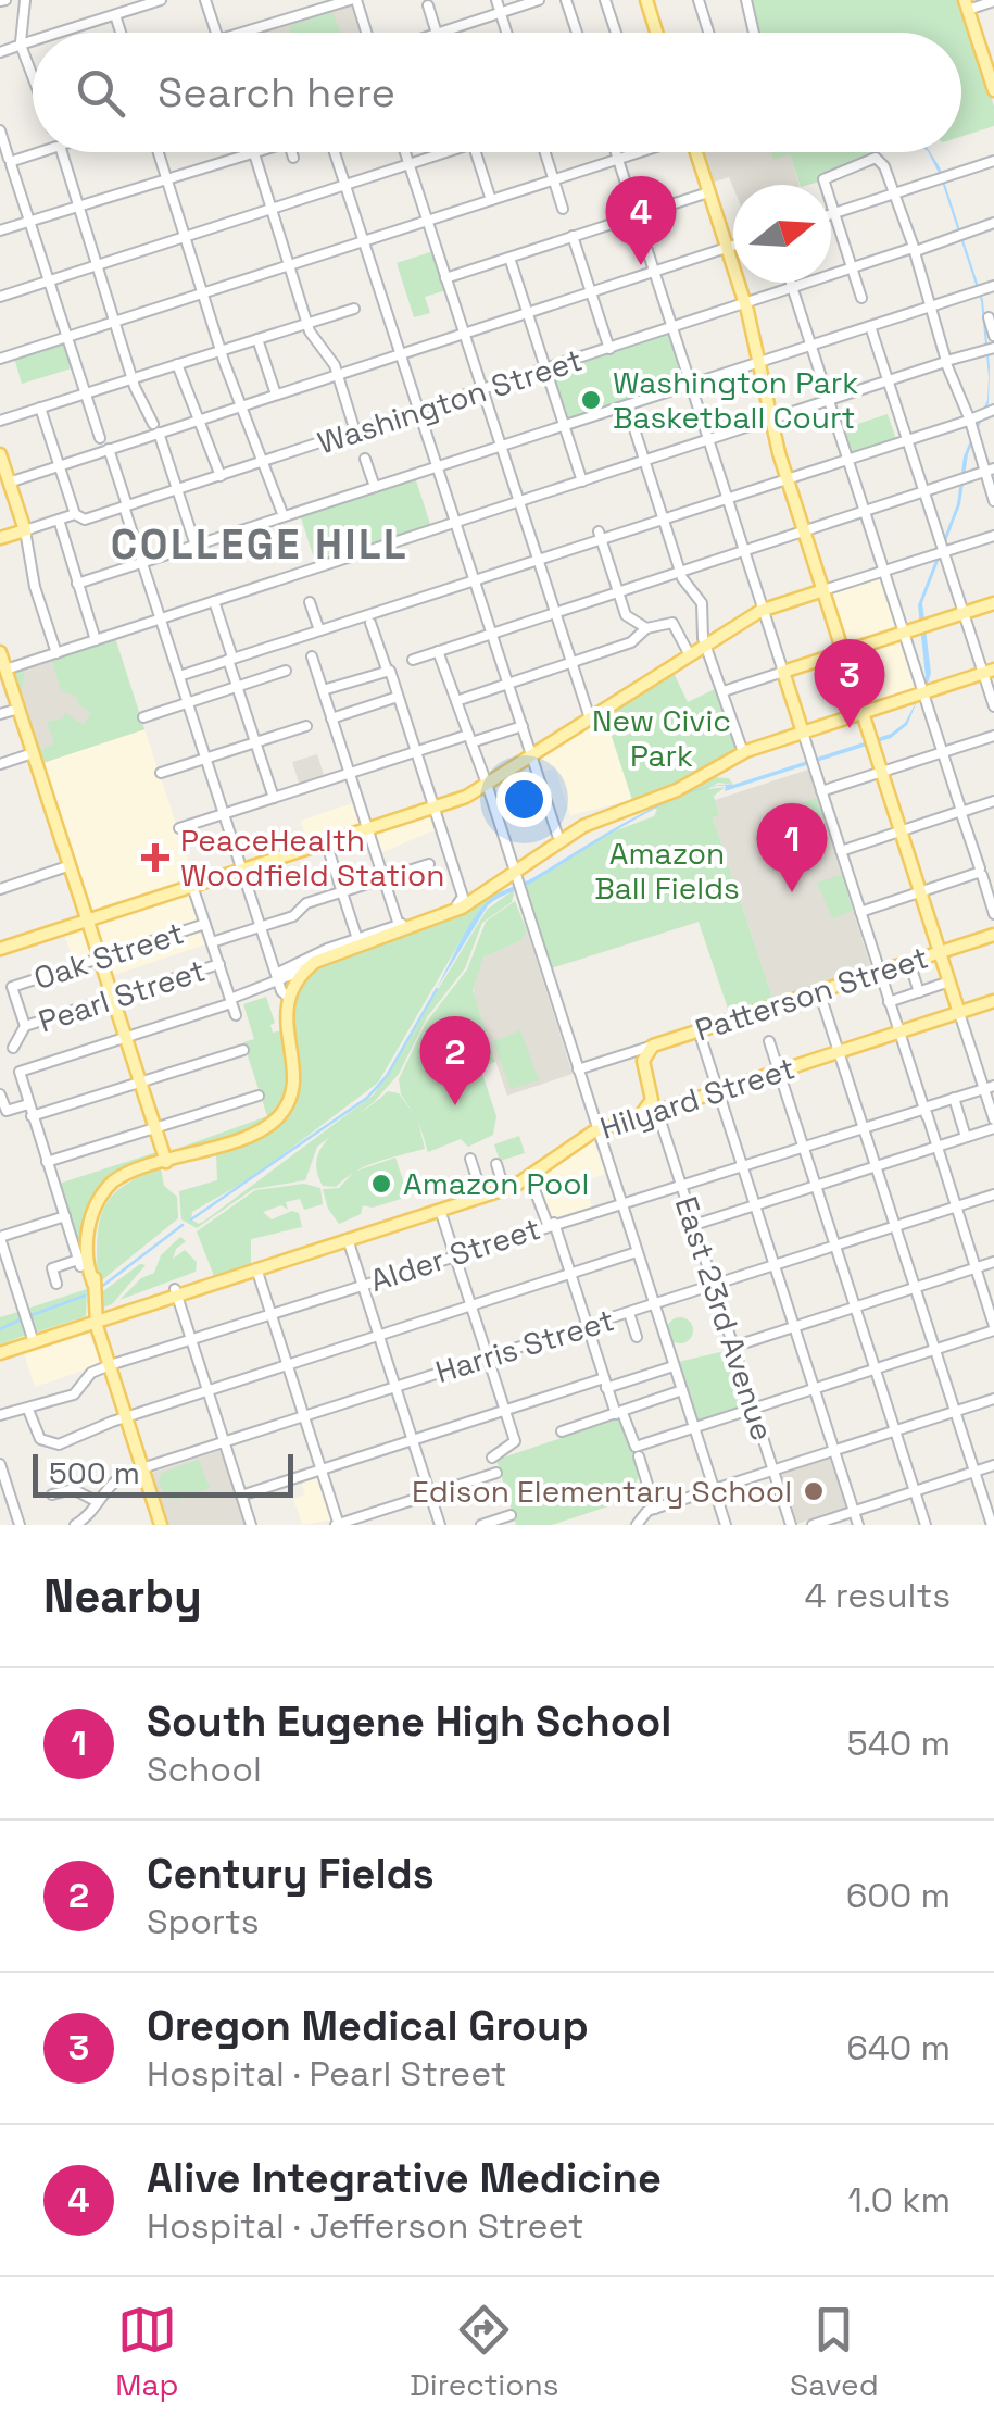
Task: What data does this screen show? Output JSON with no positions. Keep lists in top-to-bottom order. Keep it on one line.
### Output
{"streets":{"main road":["Washington Street","Patterson Street","Hilyard Street"],"street":["Oak Street","Pearl Street","Alder Street","East 23rd Avenue","Harris Street"]},"crossings":[["Oak Street","Pearl Street"],["Hilyard Street","East 23rd Avenue"],["Alder Street","East 23rd Avenue"],["East 23rd Avenue","Harris Street"]],"districts":["COLLEGE HILL"],"parks":["New Civic Park","Amazon Ball Fields"],"places":{"other":["Washington Park Basketball Court","Amazon Pool","Edison Elementary School"],"health":["PeaceHealth Woodfield Station"]},"scale_bar":"500 m","north":"right","page":{"search":"Search here","pins":["4","3","1","2"],"scale":"500 m","heading":["Nearby","4 results"],"list":[{"mark":"1","name":"South Eugene High School","note":"School","value":"540 m"},{"mark":"2","name":"Century Fields","note":"Sports","value":"600 m"},{"mark":"3","name":"Oregon Medical Group","note":"Hospital · Pearl Street","value":"640 m"},{"mark":"4","name":"Alive Integrative Medicine","note":"Hospital · Jefferson Street","value":"1.0 km"}],"nav":["Map","Directions","Saved"]}}
